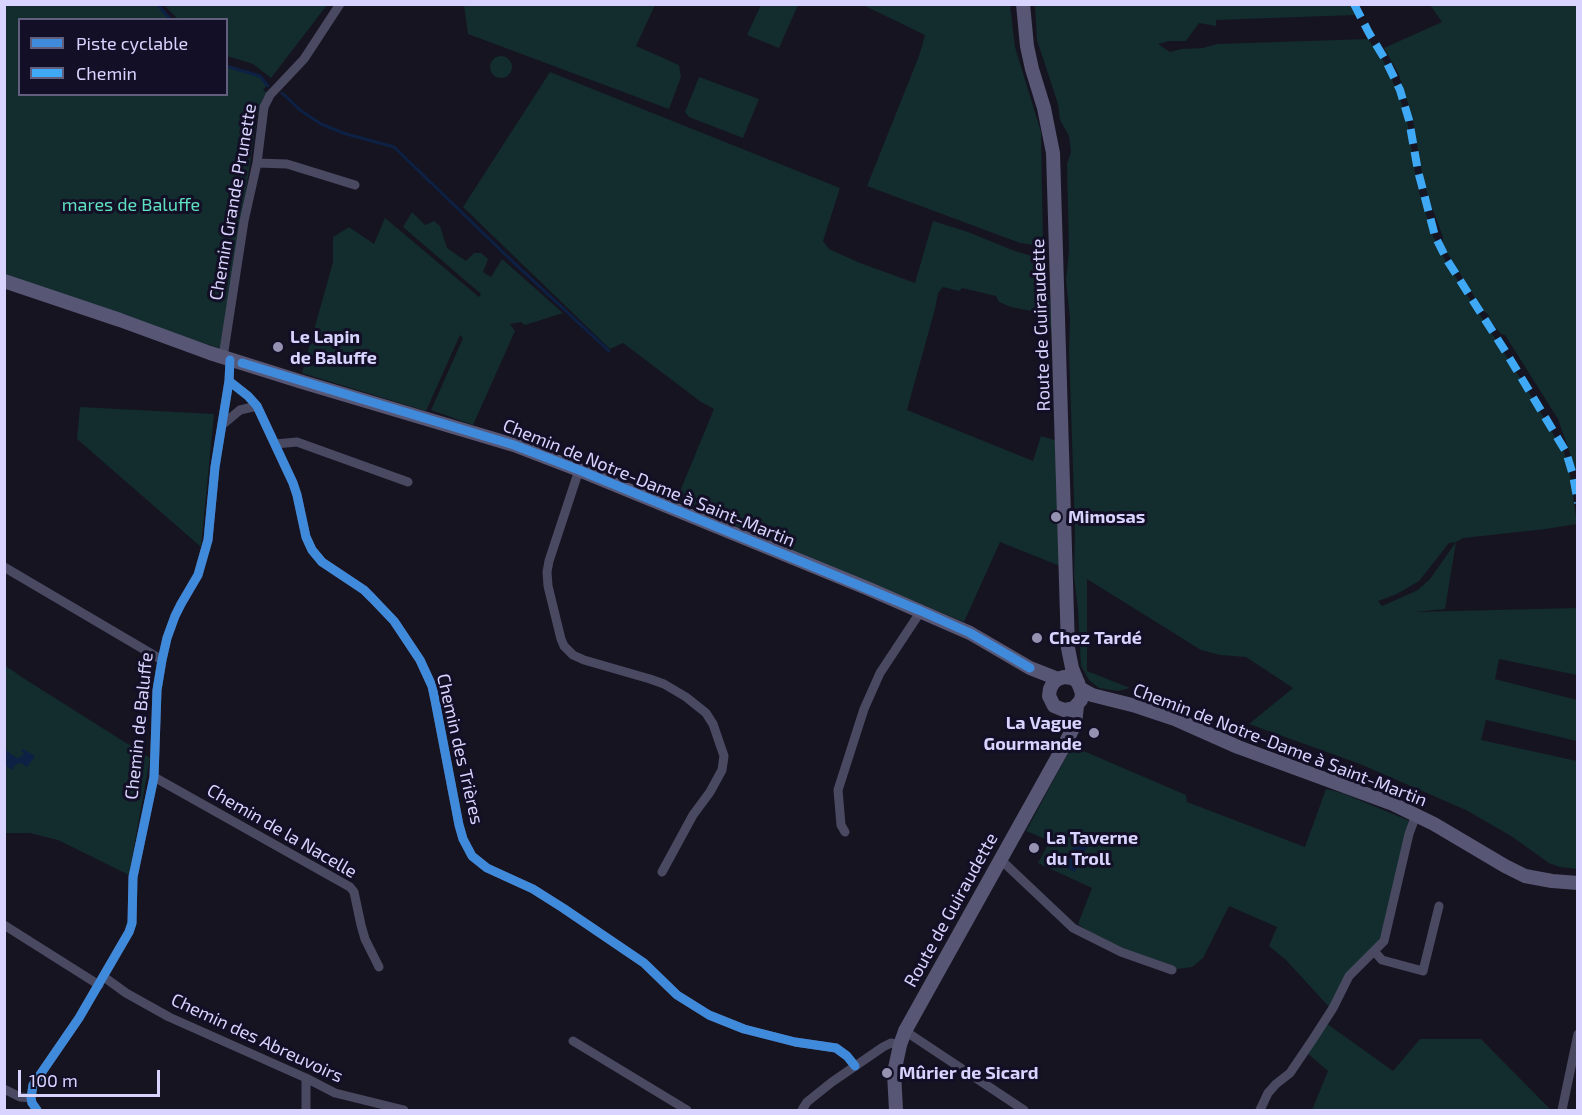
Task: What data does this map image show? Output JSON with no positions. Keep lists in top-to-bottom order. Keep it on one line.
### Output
{"streets":{"street":["Chemin Grande Prunette","Route de Guiraudette","Chemin de Notre-Dame à Saint-Martin","Chemin de Baluffe","Chemin des Trières","Chemin de la Nacelle","Chemin des Abreuvoirs"]},"crossings":[["Chemin Grande Prunette","Chemin de Notre-Dame à Saint-Martin"],["Chemin Grande Prunette","Chemin de Baluffe"],["Route de Guiraudette","Chemin de Notre-Dame à Saint-Martin"],["Chemin de Notre-Dame à Saint-Martin","Chemin de Baluffe"],["Chemin de Baluffe","Chemin des Trières"],["Chemin de Baluffe","Chemin de la Nacelle"],["Chemin de Baluffe","Chemin des Abreuvoirs"]],"parks":["mares de Baluffe"],"places":["Le Lapin de Baluffe","Mimosas","Chez Tardé","La Vague Gourmande","La Taverne du Troll","Mûrier de Sicard"],"legend":["Piste cyclable","Chemin"],"scale_bar":"100 m"}
